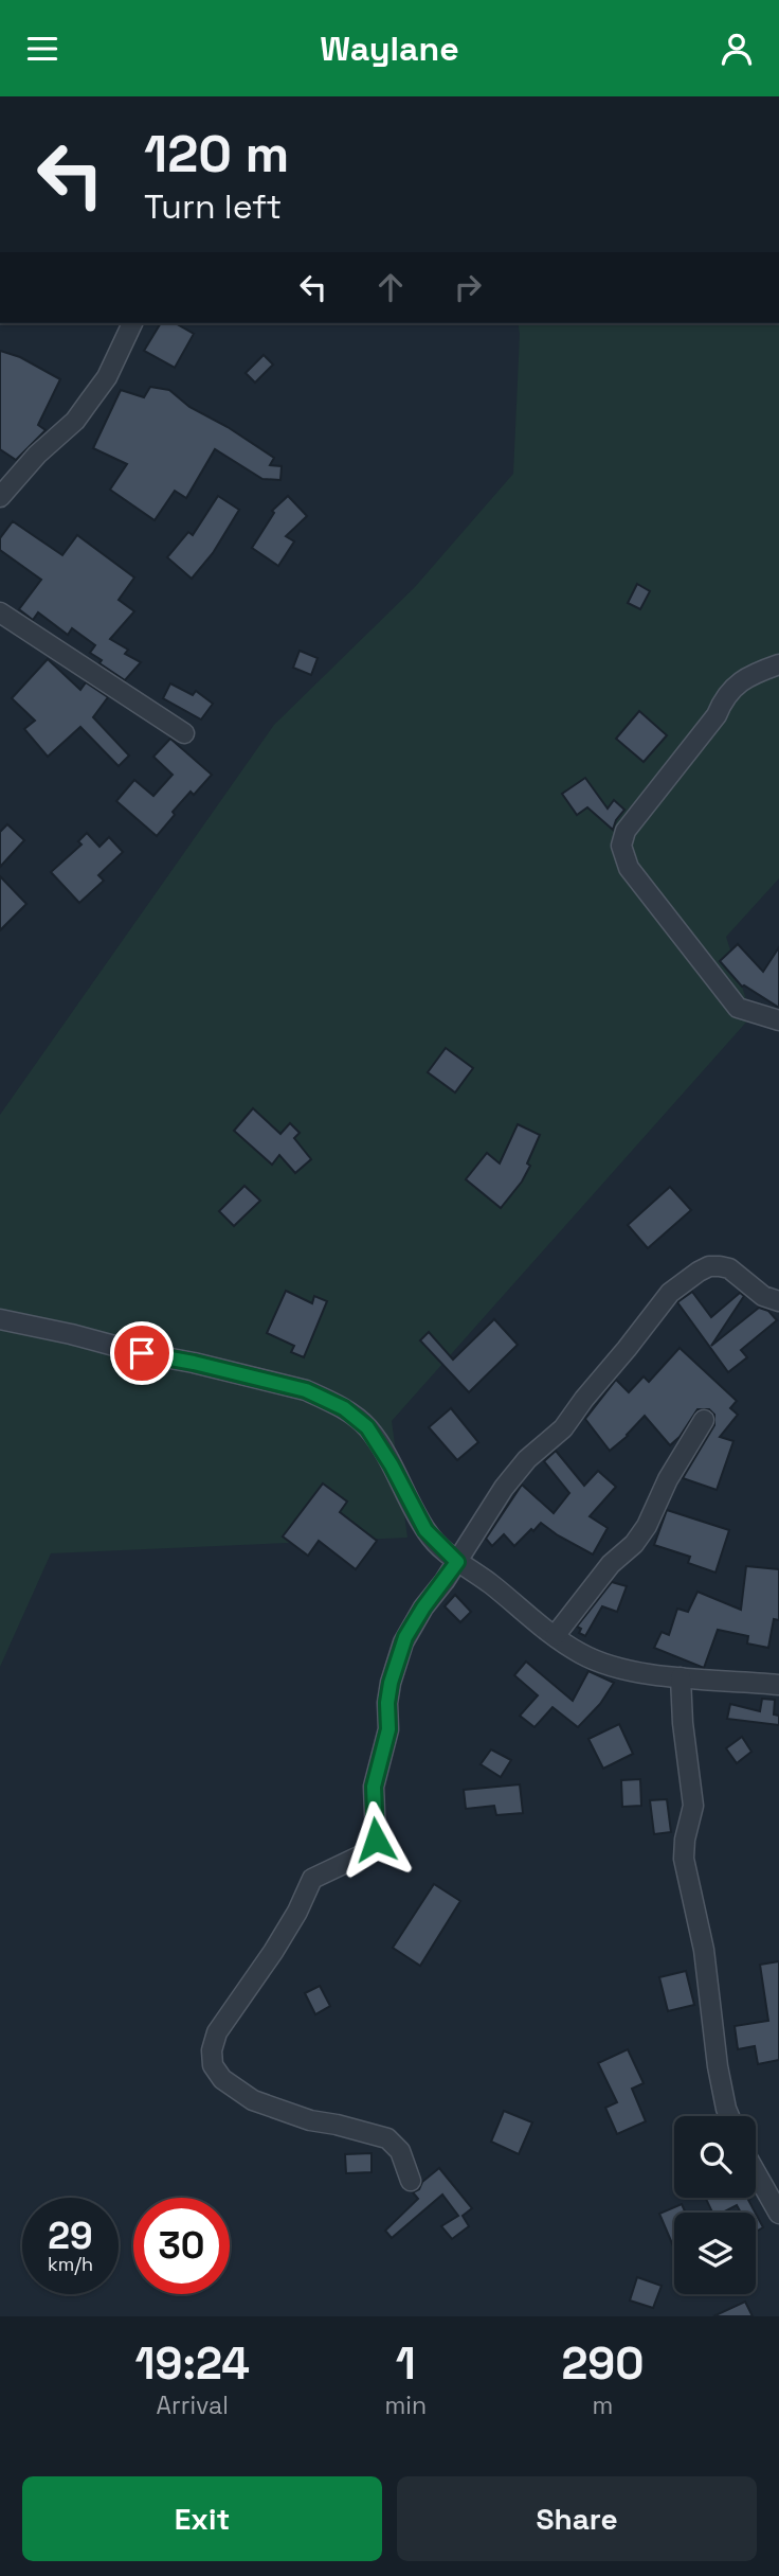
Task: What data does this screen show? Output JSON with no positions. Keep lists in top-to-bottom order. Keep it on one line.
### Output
{"page":{"header":"Waylane","turn":["120 m","Turn left"],"speed":"29 km/h","limit":"30","eta":["19:24","Arrival","1","min","290","m"],"buttons":["Exit","Share"]}}
